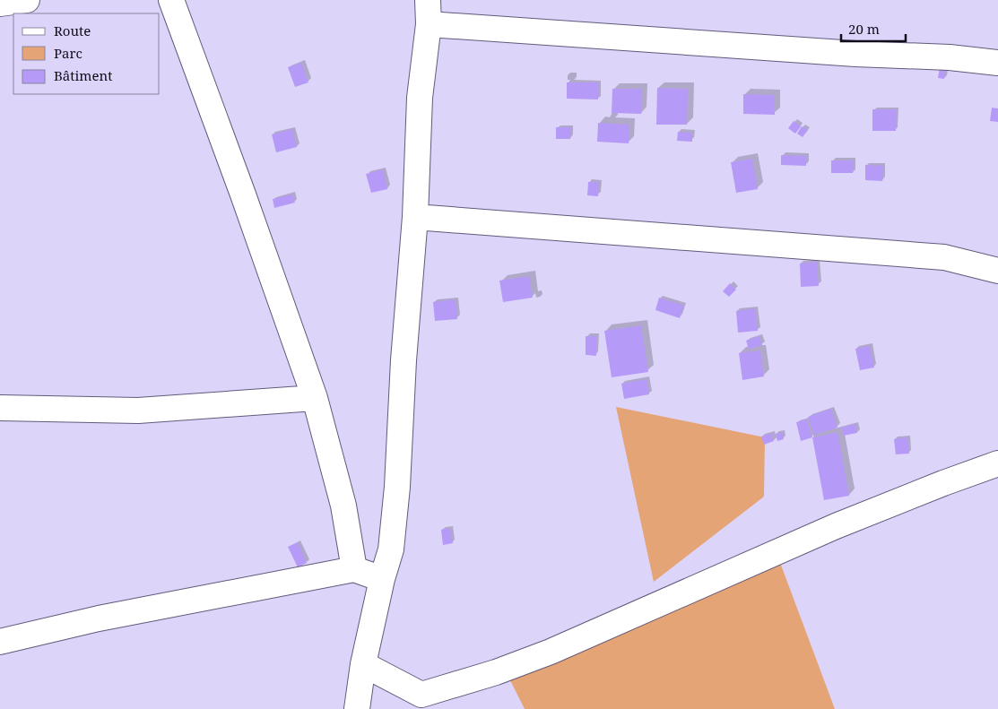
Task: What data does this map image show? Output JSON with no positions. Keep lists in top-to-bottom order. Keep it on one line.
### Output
{"legend":["Route","Parc","Bâtiment"],"scale_bar":"20 m"}
